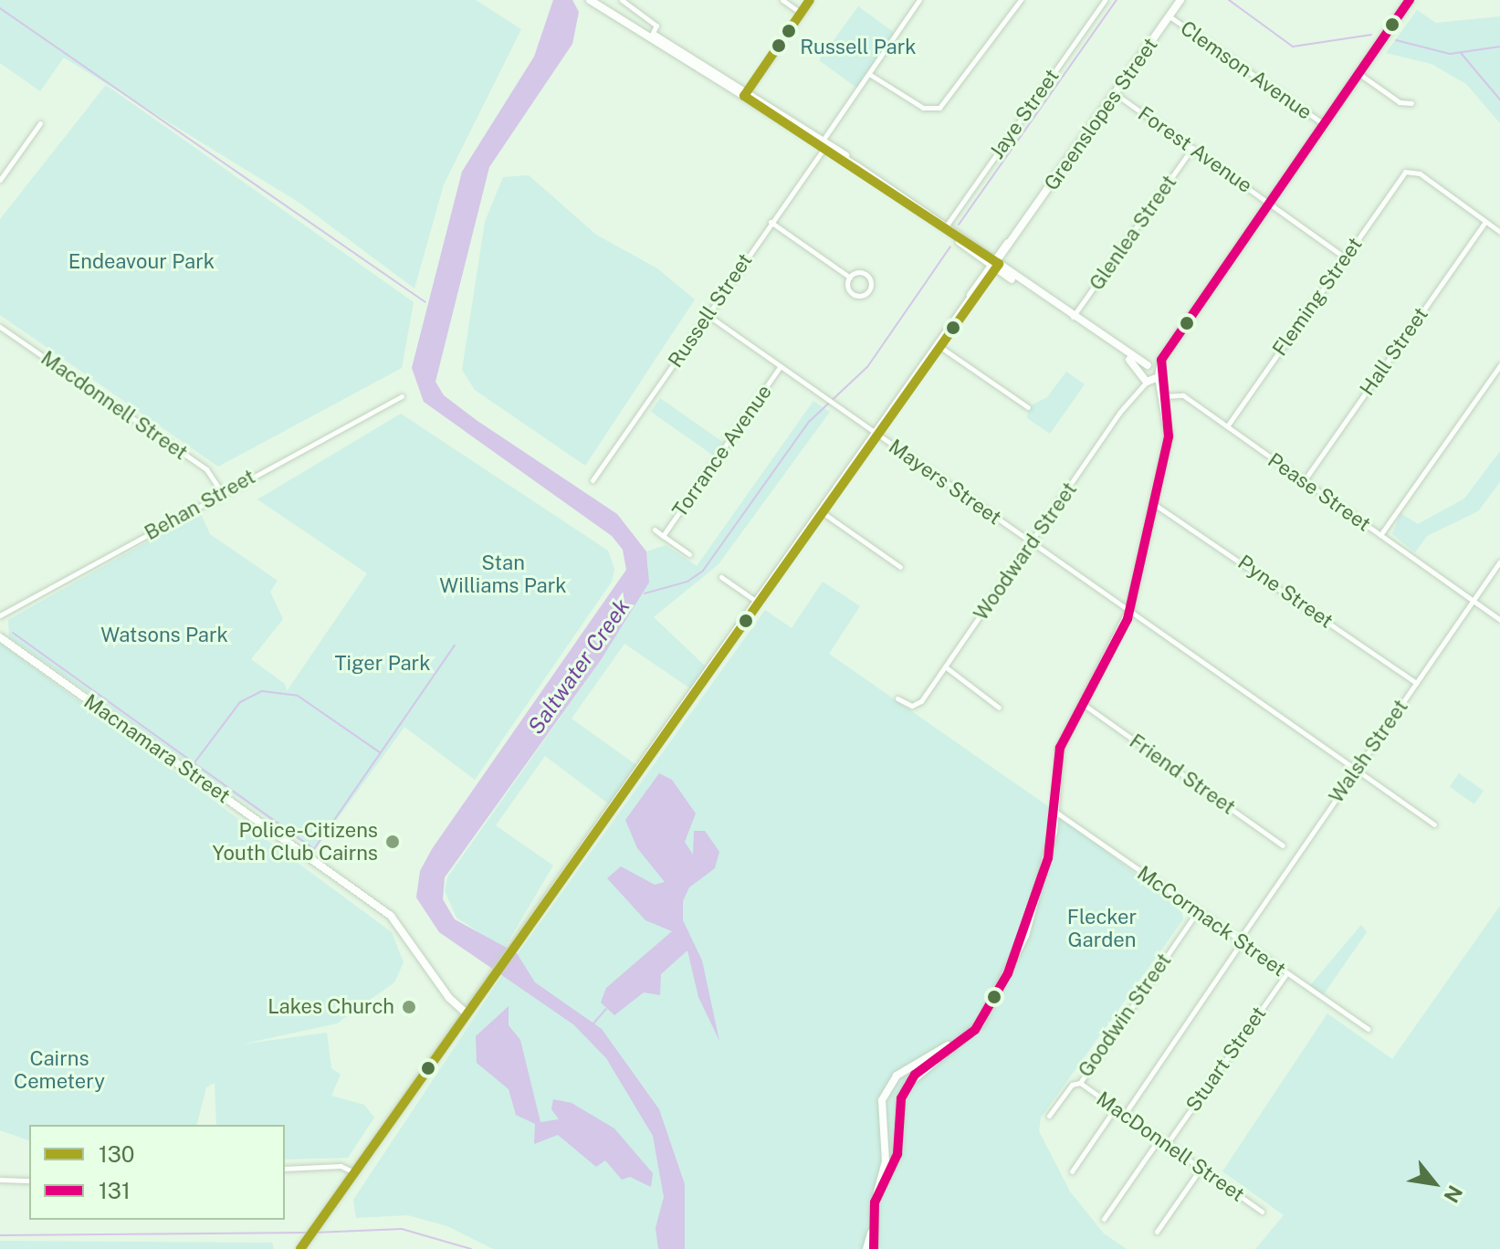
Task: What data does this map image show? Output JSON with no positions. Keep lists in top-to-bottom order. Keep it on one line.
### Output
{"streets":{"street":["Clemson Avenue","Jaye Street","Greenslopes Street","Forest Avenue","Glenlea Street","Fleming Street","Russell Street","Hall Street","Macdonnell Street","Torrance Avenue","Mayers Street","Pease Street","Behan Street","Woodward Street","Pyne Street","Macnamara Street","Walsh Street","Friend Street","McCormack Street","Goodwin Street","Stuart Street","MacDonnell Street"]},"crossings":[["Clemson Avenue","Greenslopes Street"],["Greenslopes Street","Forest Avenue"],["Greenslopes Street","Mayers Street"],["Greenslopes Street","Macnamara Street"],["Forest Avenue","Glenlea Street"],["Forest Avenue","Fleming Street"],["Fleming Street","Hall Street"],["Fleming Street","Pease Street"],["Russell Street","Mayers Street"],["Hall Street","Pease Street"],["Macdonnell Street","Behan Street"],["Torrance Avenue","Mayers Street"],["Mayers Street","Woodward Street"],["Mayers Street","Walsh Street"],["Pease Street","Walsh Street"],["Pyne Street","Walsh Street"],["Walsh Street","McCormack Street"],["Walsh Street","MacDonnell Street"],["McCormack Street","Goodwin Street"],["McCormack Street","Stuart Street"],["Goodwin Street","MacDonnell Street"],["Stuart Street","MacDonnell Street"]],"water":["Saltwater Creek"],"parks":["Russell Park","Endeavour Park","Stan Williams Park","Watsons Park","Tiger Park","Flecker Garden","Cairns Cemetery"],"places":["Police-Citizens Youth Club Cairns","Lakes Church"],"lines":["transit line 130","transit line 131"],"legend":["130","131"],"north":"bottom right"}
